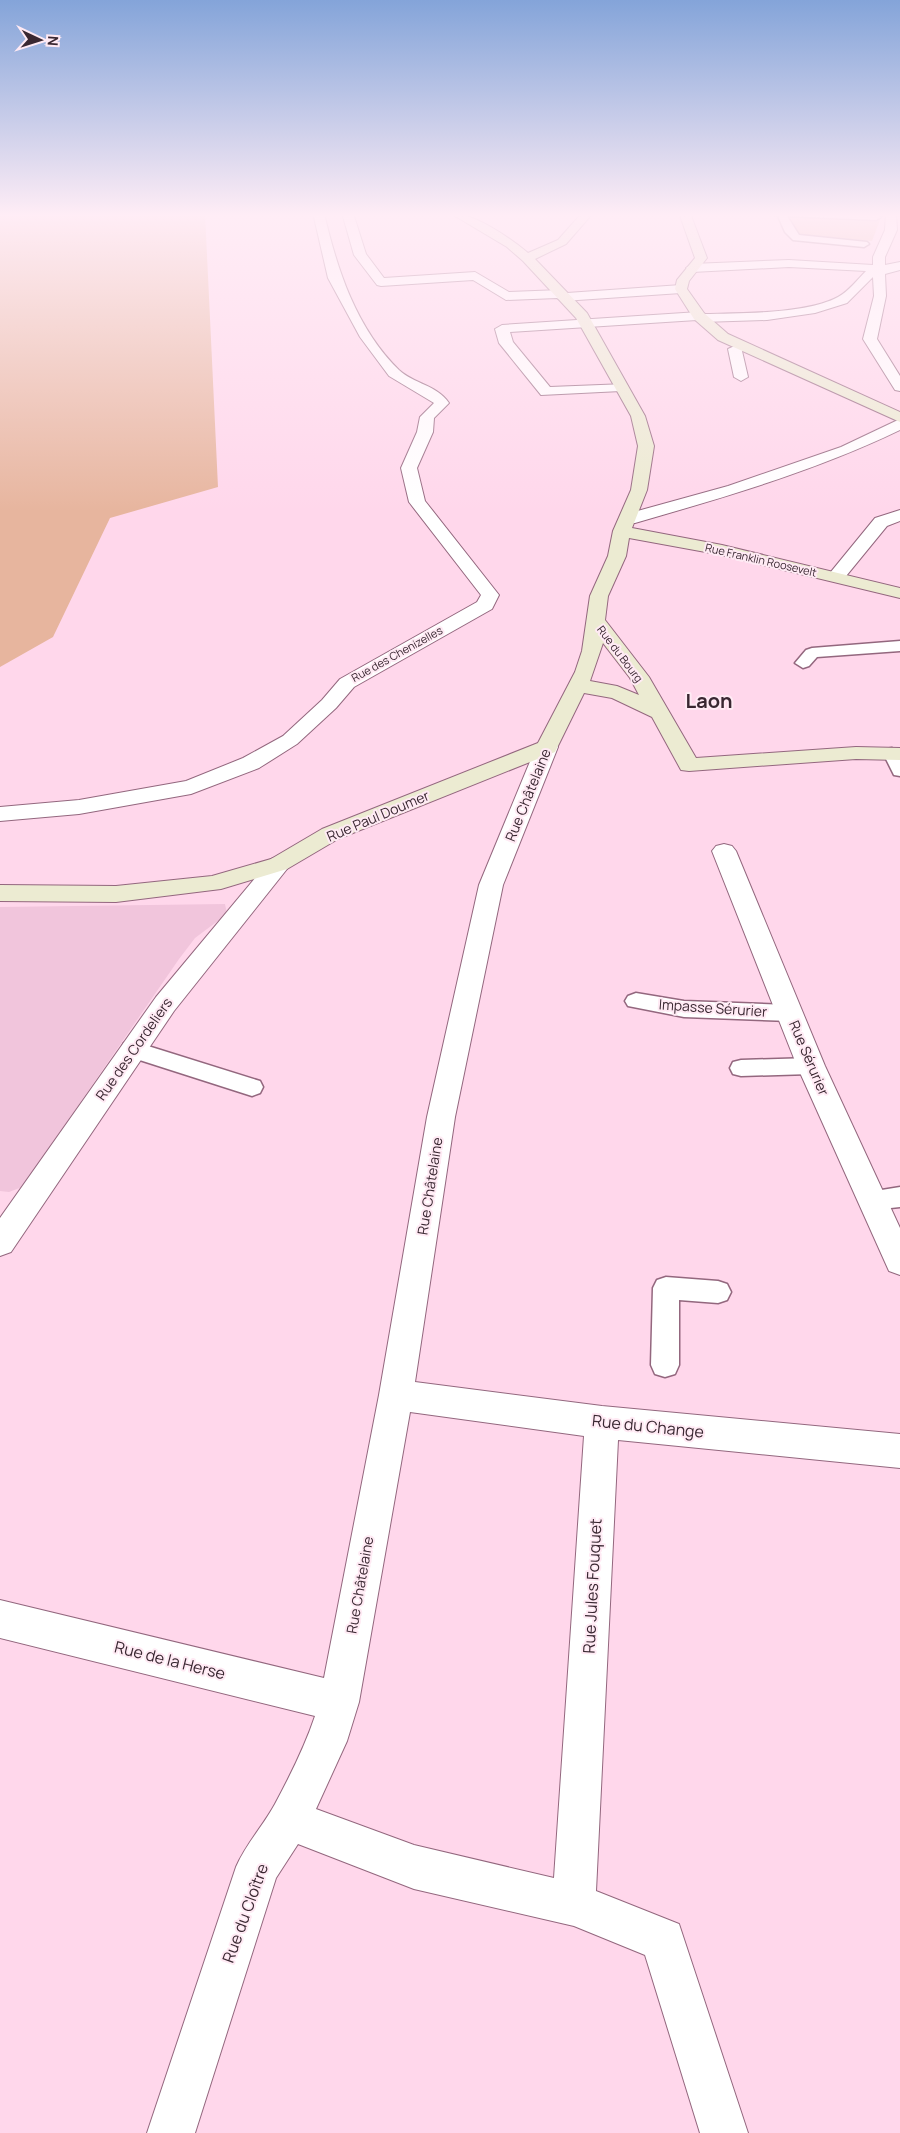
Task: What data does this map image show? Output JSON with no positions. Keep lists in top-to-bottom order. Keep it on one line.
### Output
{"streets":{"street":["Rue Franklin Roosevelt","Rue des Chenizelles","Rue du Bourg","Rue Châtelaine","Rue Paul Doumer","Rue des Cordeliers","Rue Sérurier","Rue du Change","Rue Jules Fouquet","Rue de la Herse","Rue du Cloître"],"lane":["Impasse Sérurier"]},"crossings":[["Rue Franklin Roosevelt","Rue du Bourg"],["Rue du Bourg","Rue Châtelaine"],["Rue Châtelaine","Rue Paul Doumer"],["Rue Châtelaine","Rue du Change"],["Rue Châtelaine","Rue de la Herse"],["Rue Châtelaine","Rue du Cloître"],["Rue Paul Doumer","Rue des Cordeliers"],["Impasse Sérurier","Rue Sérurier"],["Rue du Change","Rue Jules Fouquet"],["Rue de la Herse","Rue du Cloître"]],"districts":["Laon"],"north":"right"}
